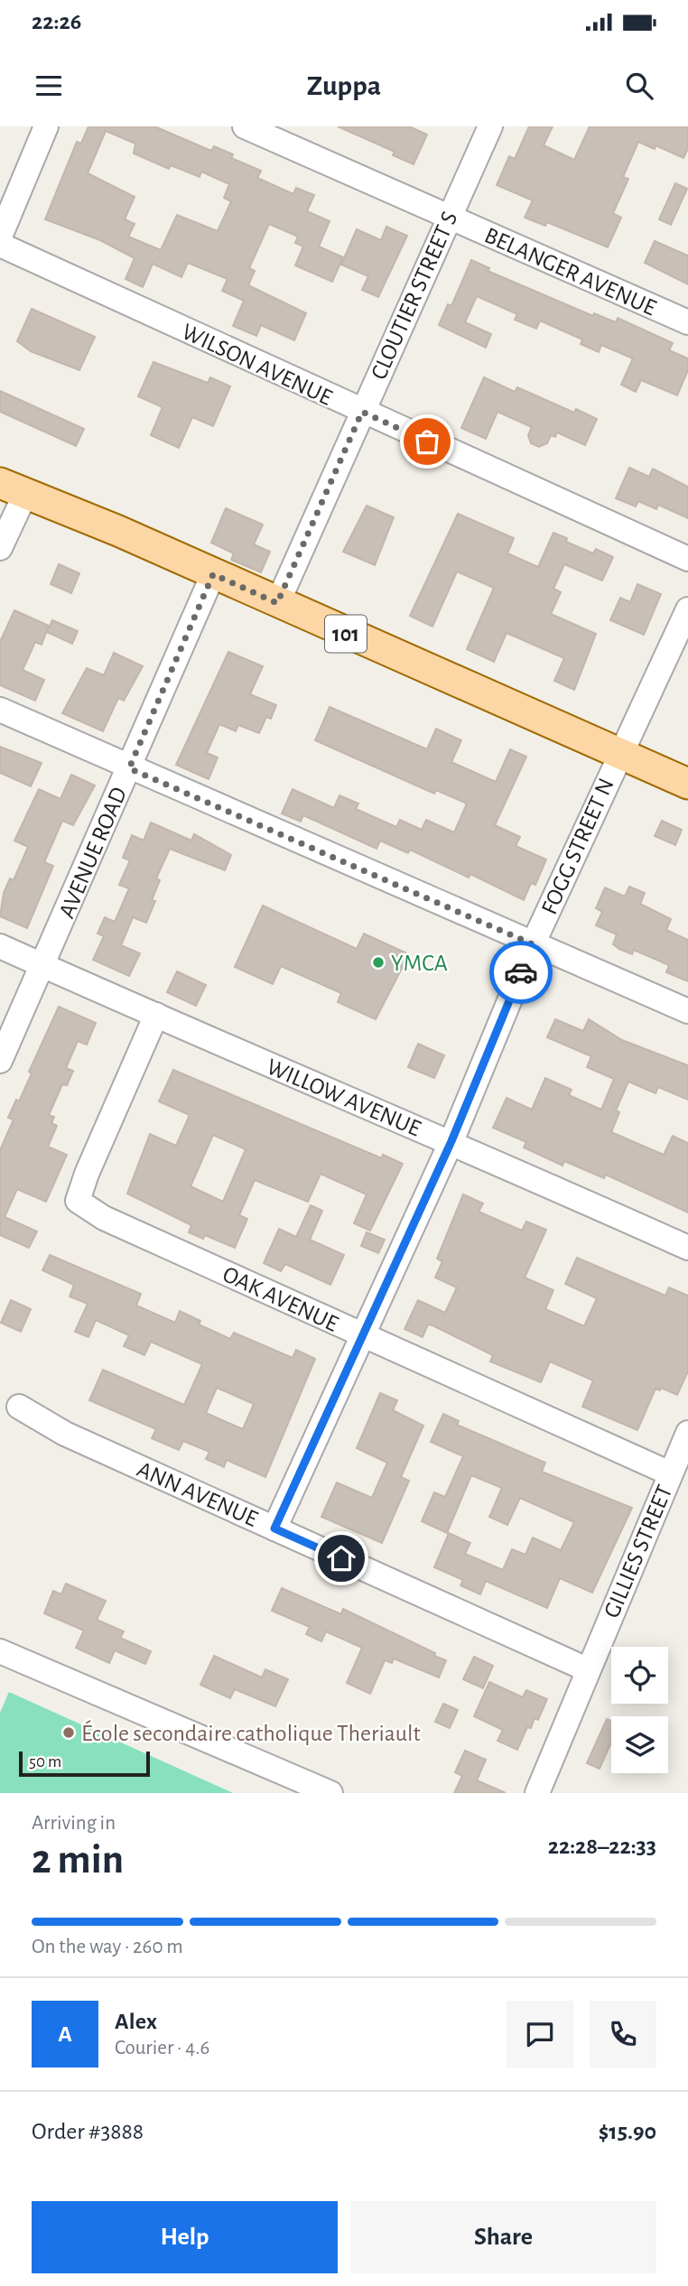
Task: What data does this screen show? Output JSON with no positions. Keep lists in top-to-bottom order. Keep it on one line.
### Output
{"streets":{"main road":["101"],"street":["BELANGER AVENUE","CLOUTIER STREET S","WILSON AVENUE","FOGG STREET N","AVENUE ROAD","WILLOW AVENUE","OAK AVENUE","ANN AVENUE","GILLIES STREET"]},"crossings":[["BELANGER AVENUE","CLOUTIER STREET S"],["CLOUTIER STREET S","WILSON AVENUE"],["CLOUTIER STREET S","101"],["101","FOGG STREET N"],["101","AVENUE ROAD"],["FOGG STREET N","WILLOW AVENUE"],["FOGG STREET N","OAK AVENUE"],["FOGG STREET N","ANN AVENUE"],["AVENUE ROAD","WILLOW AVENUE"],["WILLOW AVENUE","OAK AVENUE"],["OAK AVENUE","GILLIES STREET"],["ANN AVENUE","GILLIES STREET"]],"places":["YMCA","École secondaire catholique Theriault"],"scale_bar":"50 m","page":{"status":"22:26","header":"Zuppa","scale":"50 m","heading":["2 min","Arriving in","22:28–22:33"],"panel":["Alex","Courier · 4.6","Order #3888","$15.90"],"bar":"On the way · 260 m","round":"A","buttons":["Help","Share"]}}
